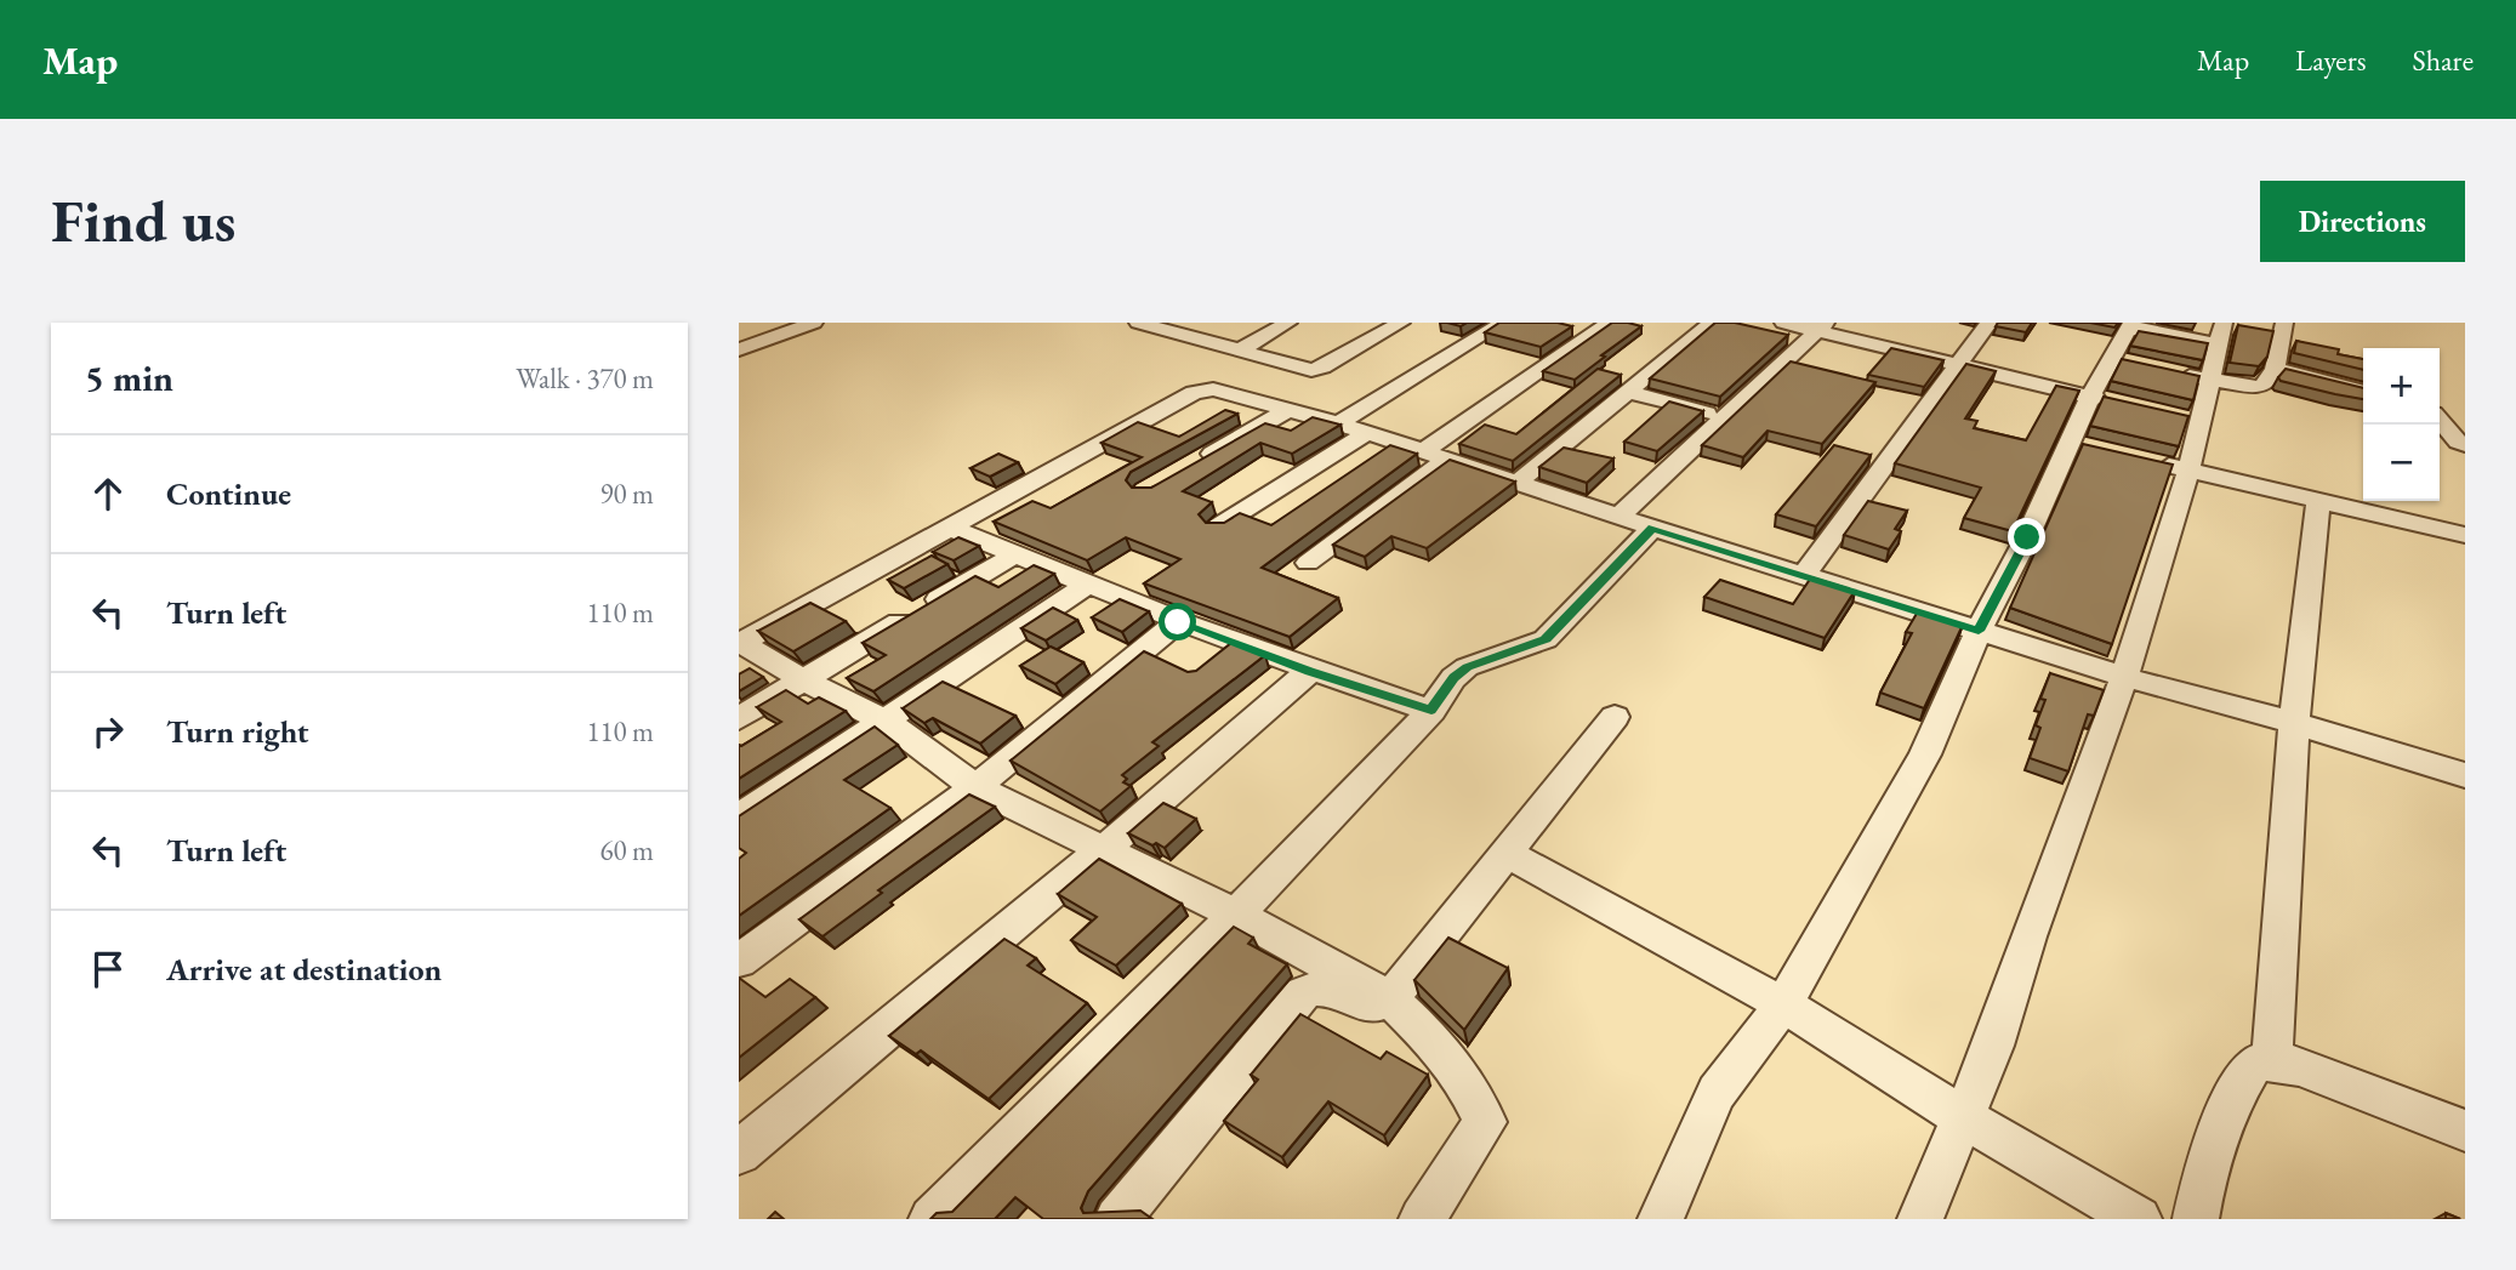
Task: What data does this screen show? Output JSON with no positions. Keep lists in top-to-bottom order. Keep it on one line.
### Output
{"page":{"header":"Map","nav":["Map","Layers","Share"],"buttons":"Directions","title":"Find us","heading":["5 min","Walk · 370 m"],"map_buttons":["+","−"],"list":[["Continue","90 m"],["Turn left","110 m"],["Turn right","110 m"],["Turn left","60 m"],"Arrive at destination"]}}
